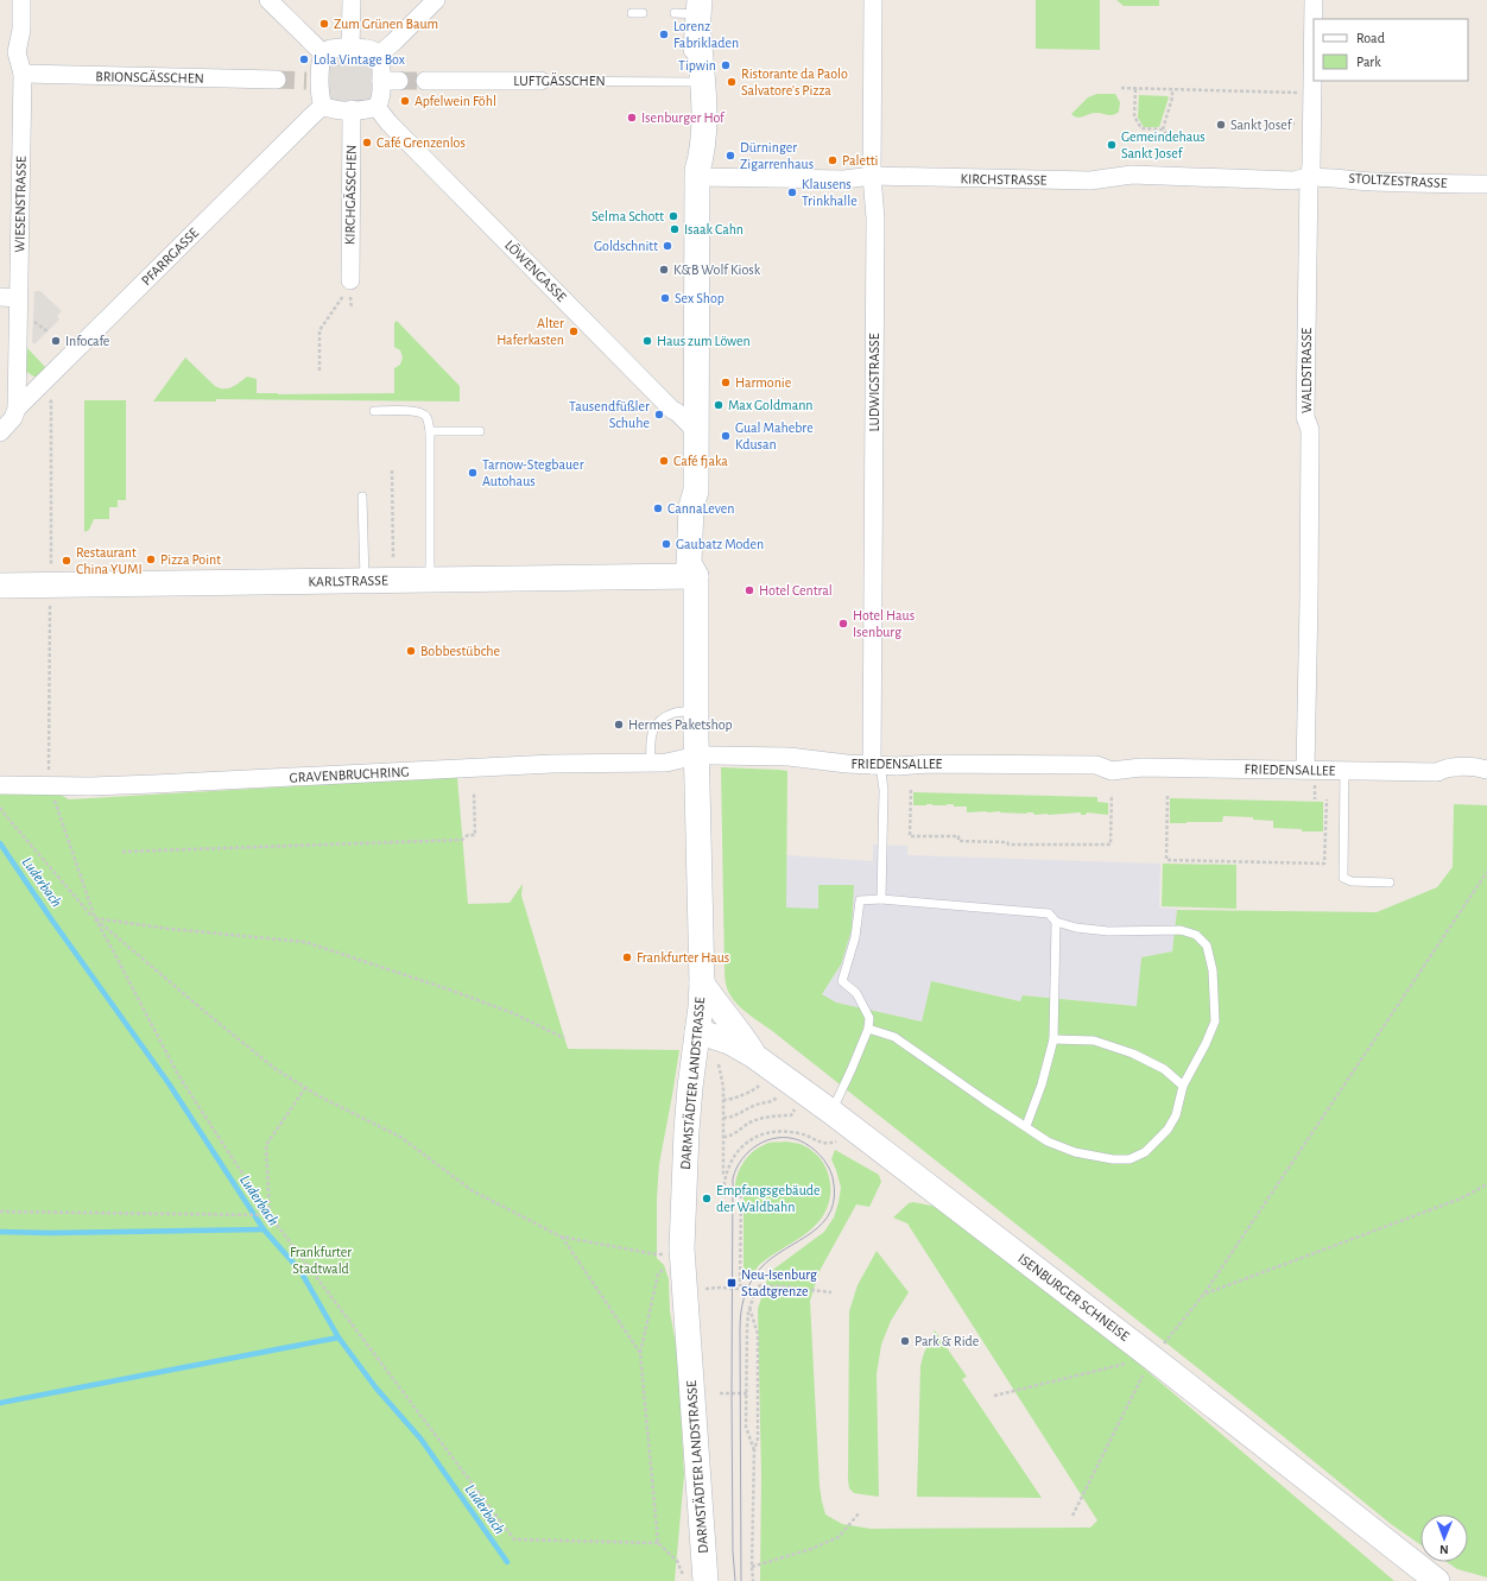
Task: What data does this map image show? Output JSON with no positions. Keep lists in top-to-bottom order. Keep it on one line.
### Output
{"streets":{"main road":["KARLSTRASSE","DARMSTÄDTER LANDSTRASSE","ISENBURGER SCHNEISE"],"street":["BRIONSGÄSSCHEN","LUFTGÄSSCHEN","KIRCHSTRASSE","STOLTZESTRASSE","KIRCHGÄSSCHEN","WIESENSTRASSE","PFARRGASSE","LÖWENGASSE","WALDSTRASSE","LUDWIGSTRASSE","FRIEDENSALLEE","GRAVENBRUCHRING"]},"crossings":[["BRIONSGÄSSCHEN","WIESENSTRASSE"],["KIRCHSTRASSE","STOLTZESTRASSE"],["KIRCHSTRASSE","WALDSTRASSE"],["KIRCHSTRASSE","LUDWIGSTRASSE"],["STOLTZESTRASSE","WALDSTRASSE"],["KIRCHGÄSSCHEN","PFARRGASSE"],["KIRCHGÄSSCHEN","LÖWENGASSE"],["WIESENSTRASSE","PFARRGASSE"],["PFARRGASSE","LÖWENGASSE"],["WALDSTRASSE","FRIEDENSALLEE"],["LUDWIGSTRASSE","FRIEDENSALLEE"],["KARLSTRASSE","DARMSTÄDTER LANDSTRASSE"],["FRIEDENSALLEE","GRAVENBRUCHRING"],["FRIEDENSALLEE","DARMSTÄDTER LANDSTRASSE"],["GRAVENBRUCHRING","DARMSTÄDTER LANDSTRASSE"],["DARMSTÄDTER LANDSTRASSE","ISENBURGER SCHNEISE"]],"water":["Luderbach"],"parks":["Frankfurter Stadtwald"],"places":{"other":["Zum Grünen Baum","Lorenz Fabrikladen","Lola Vintage Box","Tipwin","Ristorante da Paolo Salvatore's Pizza","Apfelwein Föhl","Isenburger Hof","Sankt Josef","Café Grenzenlos","Gemeindehaus Sankt Josef","Dürninger Zigarrenhaus","Paletti","Klausens Trinkhalle","Selma Schott","Isaak Cahn","Goldschnitt","K&B Wolf Kiosk","Sex Shop","Alter Haferkasten","Infocafe","Haus zum Löwen","Harmonie","Max Goldmann","Tausendfüßler Schuhe","Gual Mahebre Kdusan","Café fjaka","Tarnow-Stegbauer Autohaus","CannaLeven","Gaubatz Moden","Pizza Point","Restaurant China YUMI","Hotel Central","Hotel Haus Isenburg","Bobbestübche","Hermes Paketshop","Frankfurter Haus","Empfangsgebäude der Waldbahn","Park & Ride"],"transit":["Neu-Isenburg Stadtgrenze"]},"legend":["Road","Park"],"north":"bottom"}
